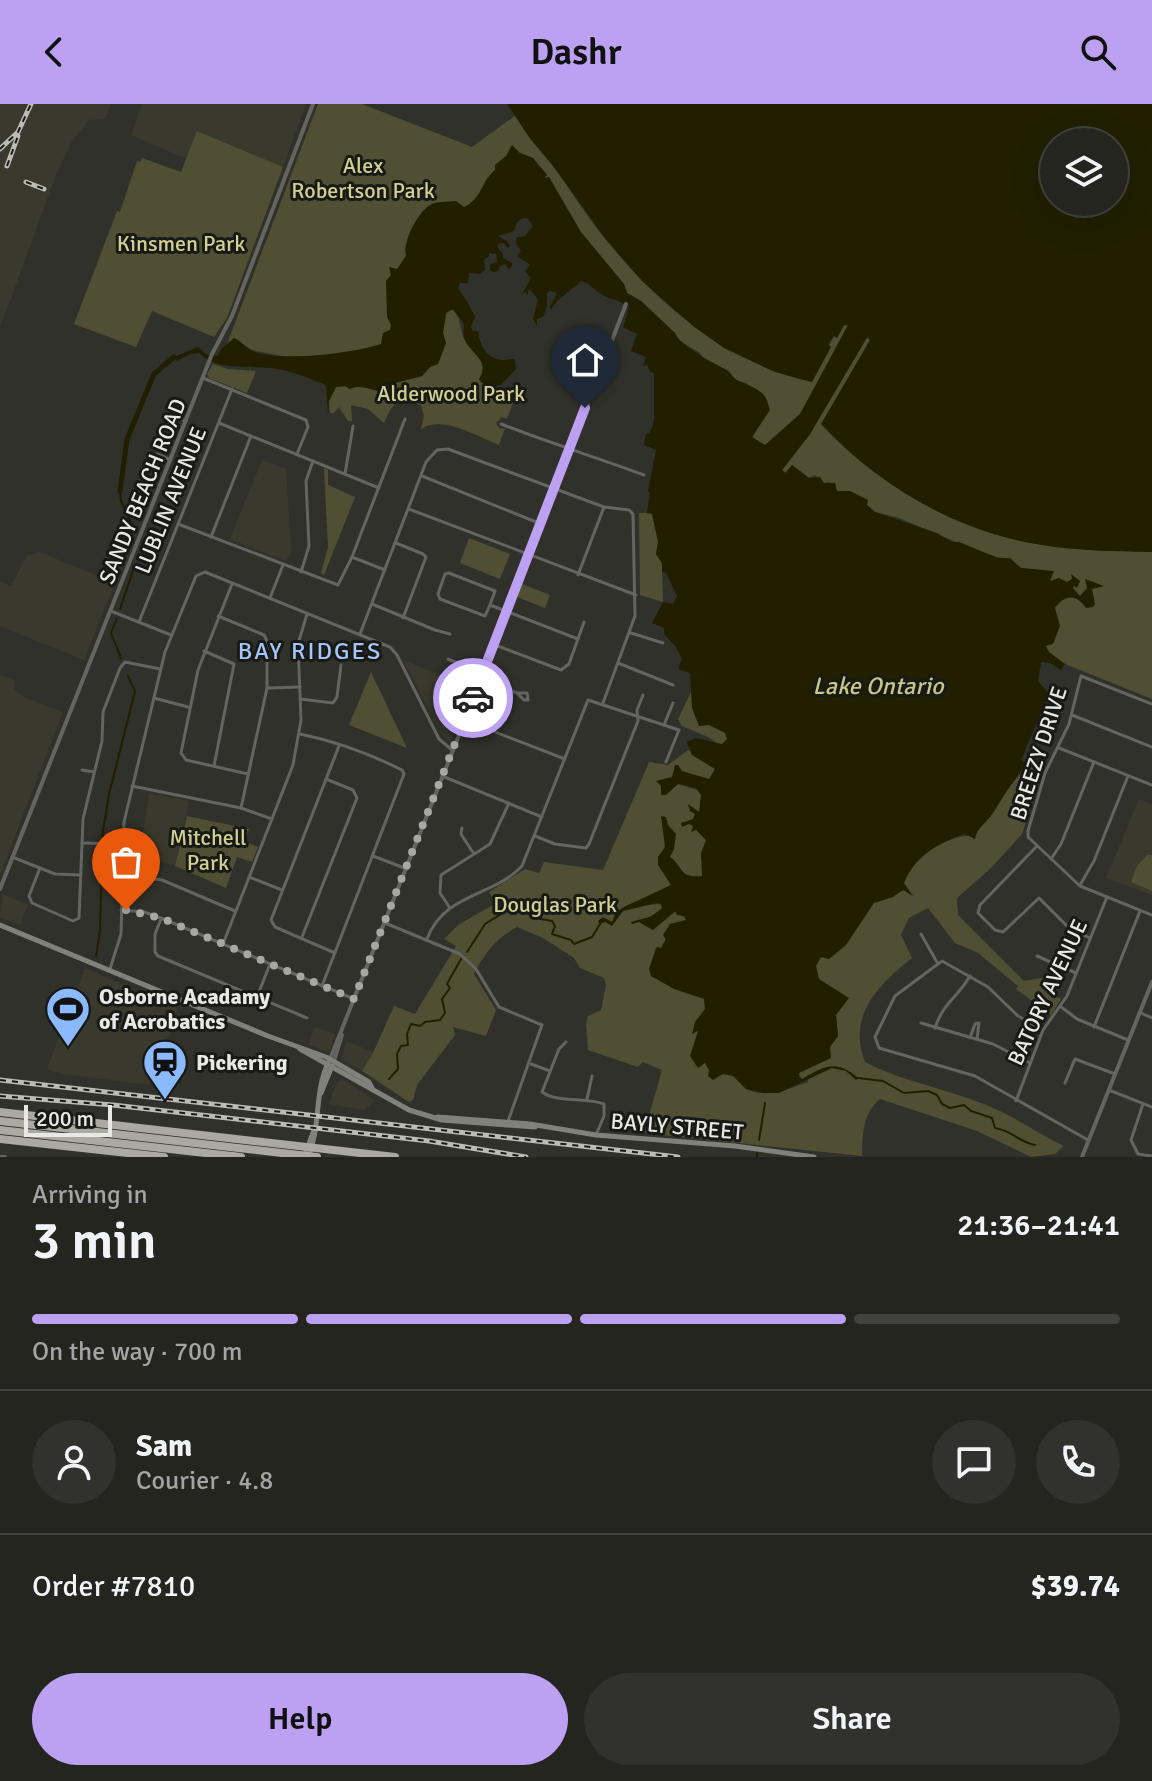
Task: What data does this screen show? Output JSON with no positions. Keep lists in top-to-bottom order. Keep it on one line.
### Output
{"streets":{"main road":["BAYLY STREET"],"street":["SANDY BEACH ROAD","LUBLIN AVENUE","BREEZY DRIVE","BATORY AVENUE"]},"crossings":[["BREEZY DRIVE","BATORY AVENUE"]],"districts":["BAY RIDGES"],"water":["Lake Ontario"],"parks":["Alex Robertson Park","Kinsmen Park","Alderwood Park","Mitchell Park","Douglas Park"],"places":{"sports":["Osborne Acadamy of Acrobatics"],"station":["Pickering"]},"scale_bar":"200 m","page":{"header":"Dashr","scale":"200 m","heading":["3 min","Arriving in","21:36–21:41"],"panel":["Sam","Courier · 4.8","Order #7810","$39.74"],"bar":"On the way · 700 m","buttons":["Help","Share"]}}
